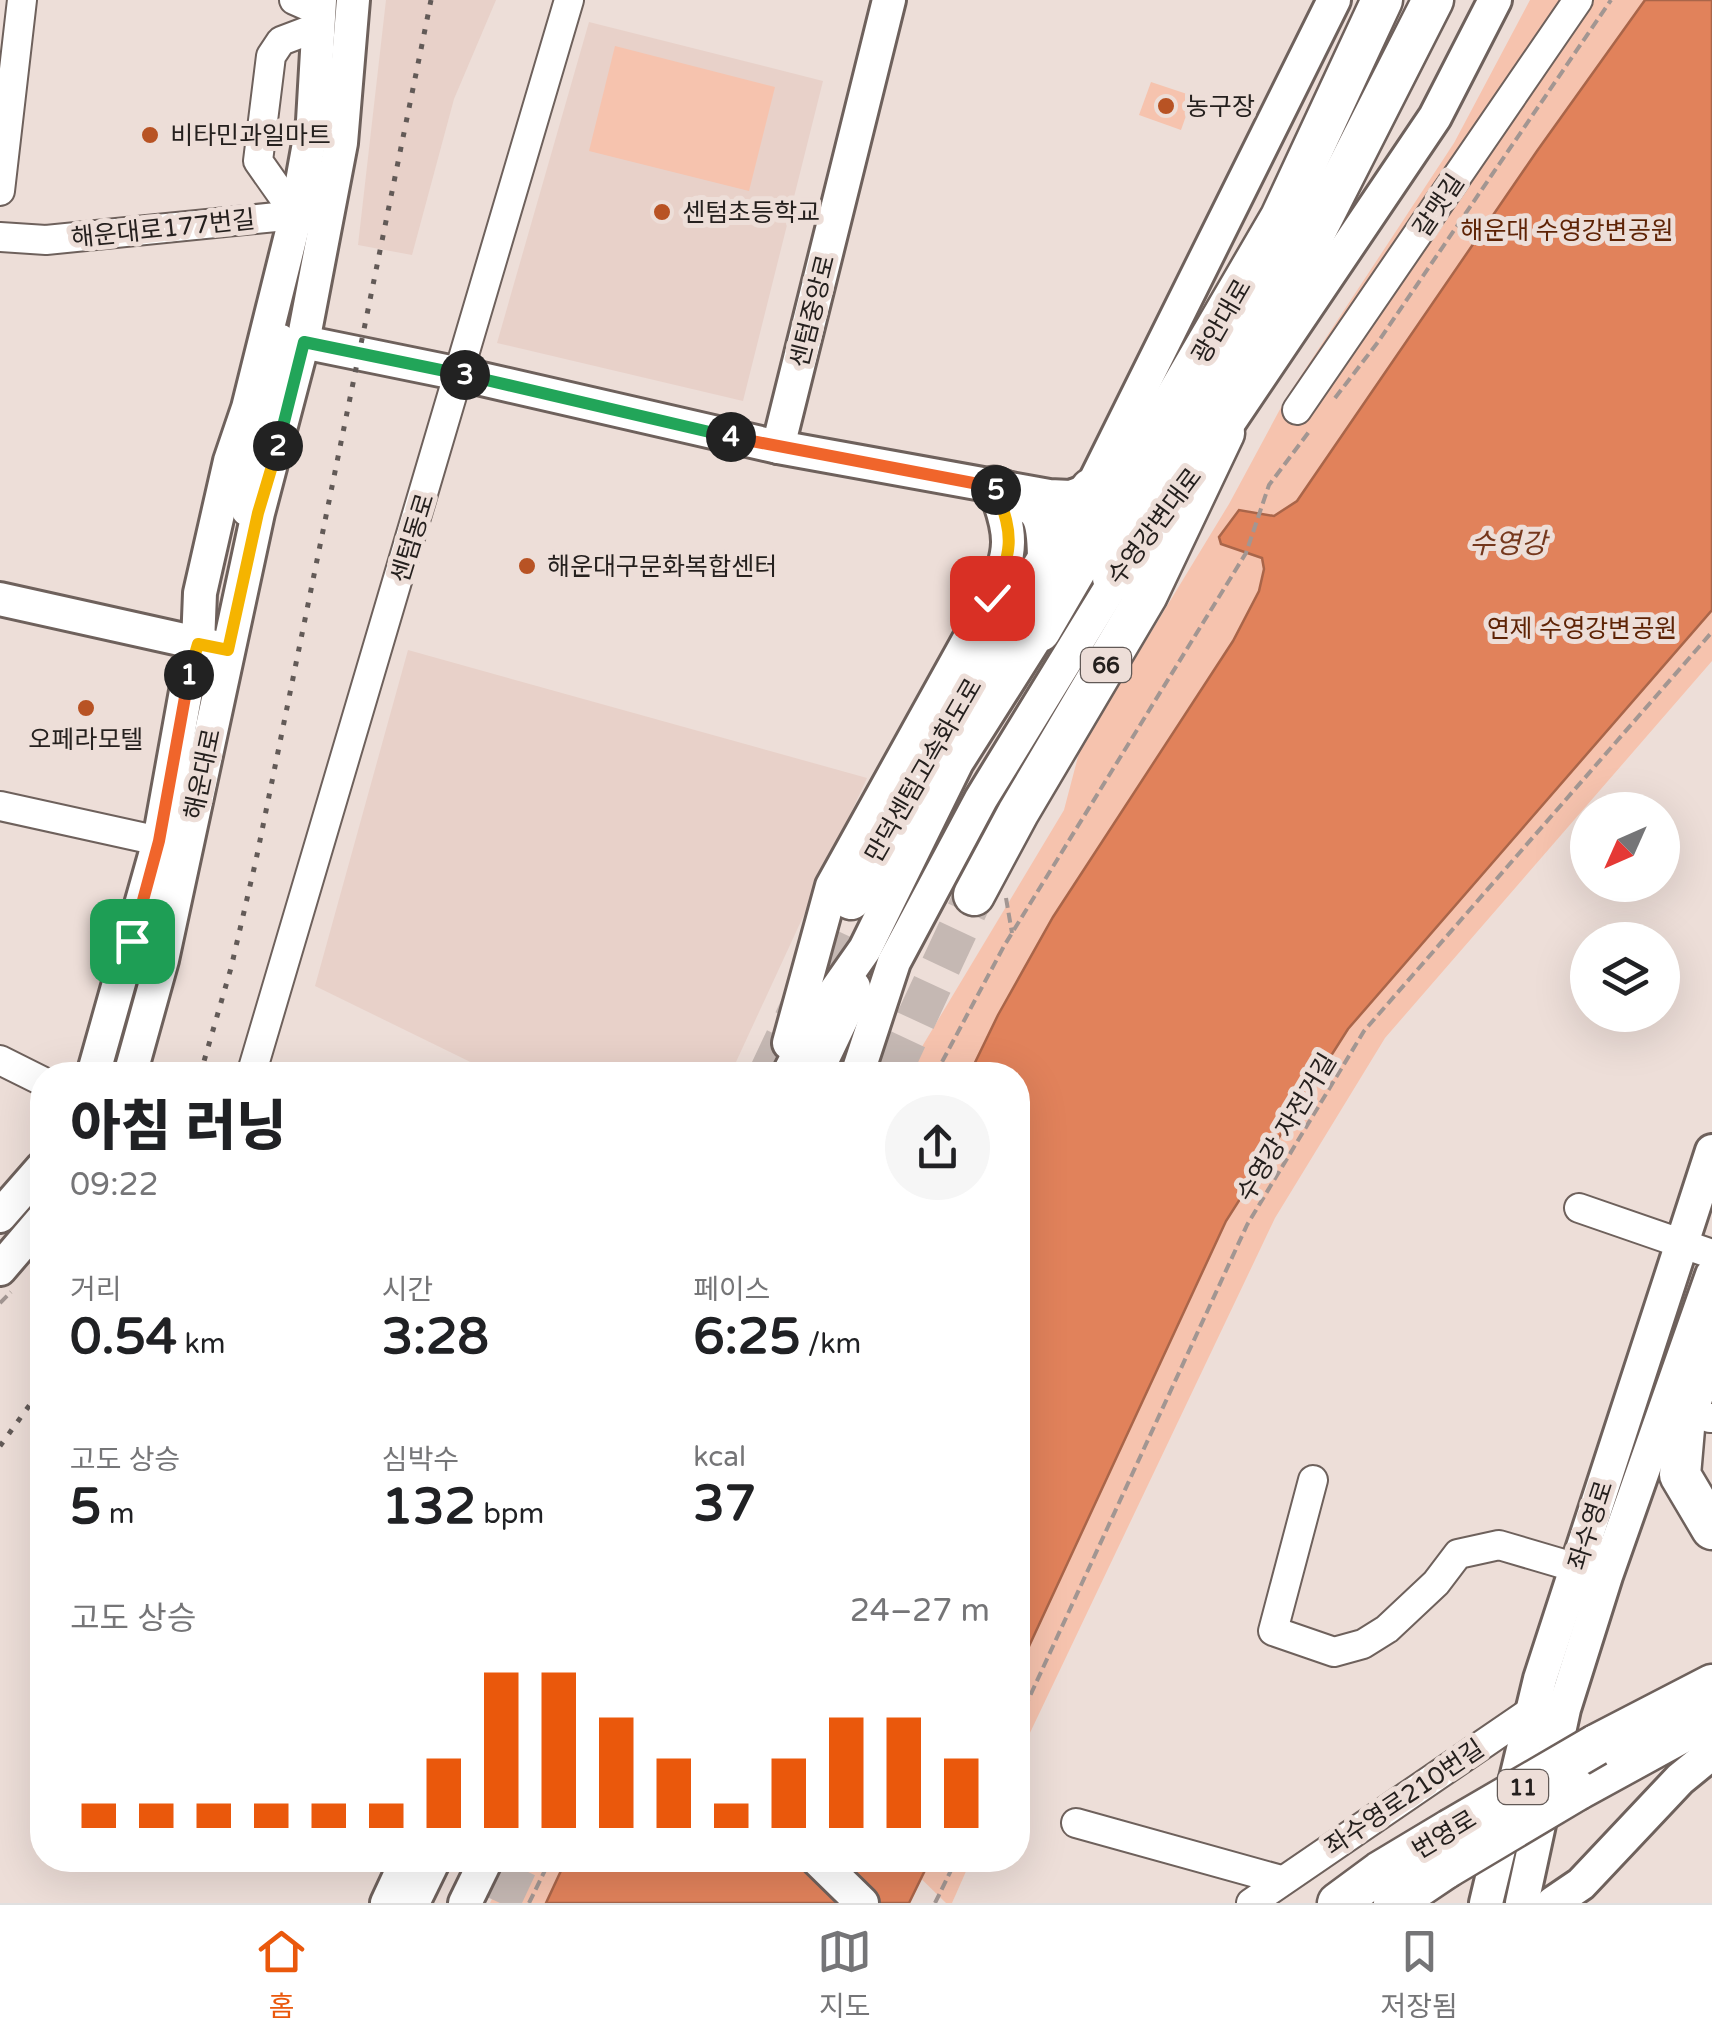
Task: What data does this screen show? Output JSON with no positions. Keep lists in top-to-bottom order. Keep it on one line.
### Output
{"streets":{"highway":["광안대로","66","만덕센텀고속화도로","11","번영로"],"main road":["센텀중앙로","수영강변대로","해운대로","좌수영로"],"street":["갈맷길","해운대로177번길","센텀동로","좌수영로210번길"],"path":["수영강 자전거길"]},"crossings":[["해운대로177번길","해운대로"],["광안대로","수영강변대로"],["수영강변대로","66"],["수영강변대로","만덕센텀고속화도로"],["좌수영로","좌수영로210번길"]],"water":["수영강"],"parks":["해운대 수영강변공원","연제 수영강변공원"],"places":["농구장","비타민과일마트","센텀초등학교","해운대구문화복합센터","오페라모텔"],"north":"bottom left","page":{"pins":["3","4","2","5","1"],"heading":["아침 러닝","09:22"],"stats":[["거리","0.54 km"],["시간","3:28"],["페이스","6:25 /km"],["고도 상승","5 m"],["심박수","132 bpm"],["kcal","37"]],"chart":["고도 상승","24–27 m"],"tabs":["홈","지도","저장됨"]}}
